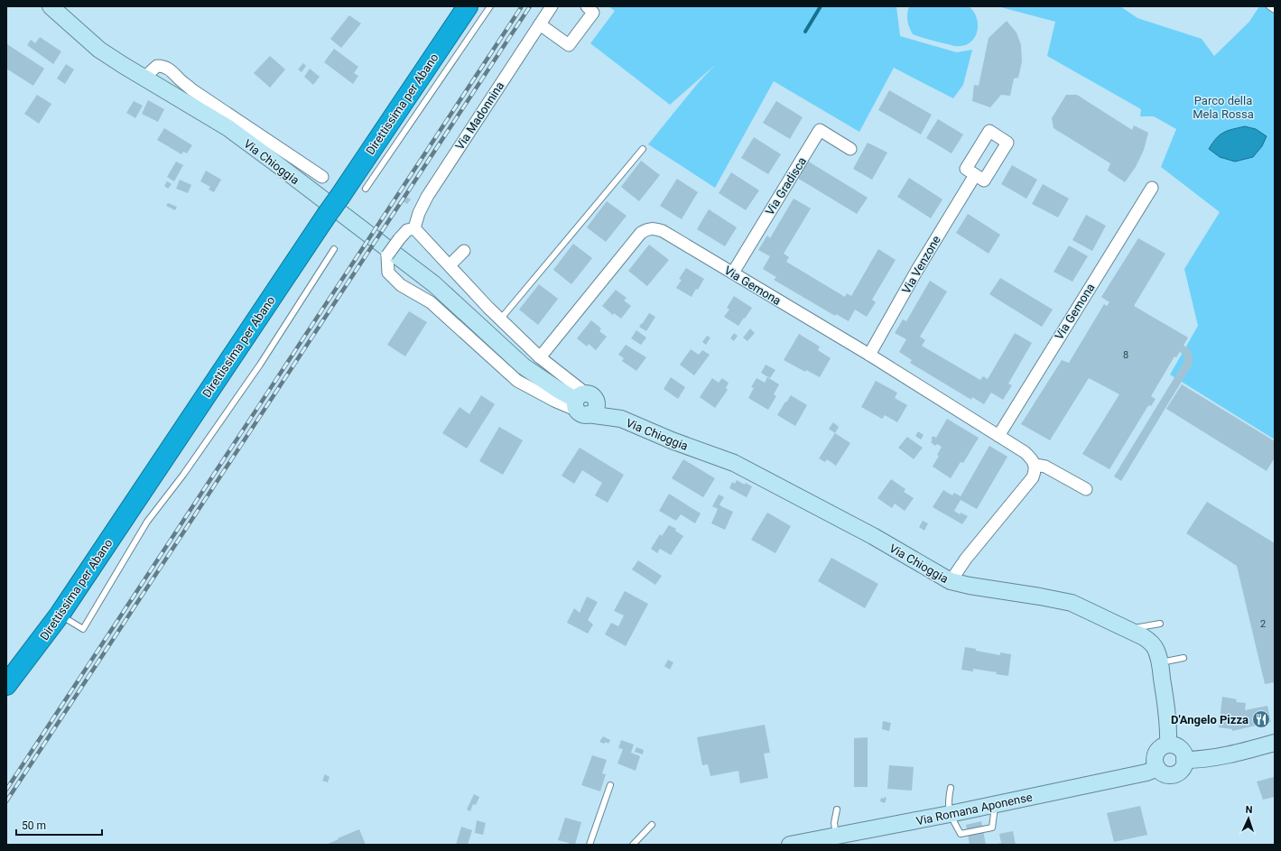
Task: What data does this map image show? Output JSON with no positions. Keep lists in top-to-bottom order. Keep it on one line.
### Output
{"streets":{"highway":["Direttissima per Abano"],"street":["Via Madonnina","Via Chioggia","Via Gradisca","Via Venzone","Via Gemona","Via Romana Aponense"]},"crossings":[["Via Madonnina","Via Chioggia"],["Via Chioggia","Via Romana Aponense"],["Via Gradisca","Via Gemona"],["Via Venzone","Via Gemona"]],"parks":["Parco della Mela Rossa"],"places":{"restaurant":["D'Angelo Pizza"]},"house_numbers":["8","2"],"scale_bar":"50 m","north":"top"}
